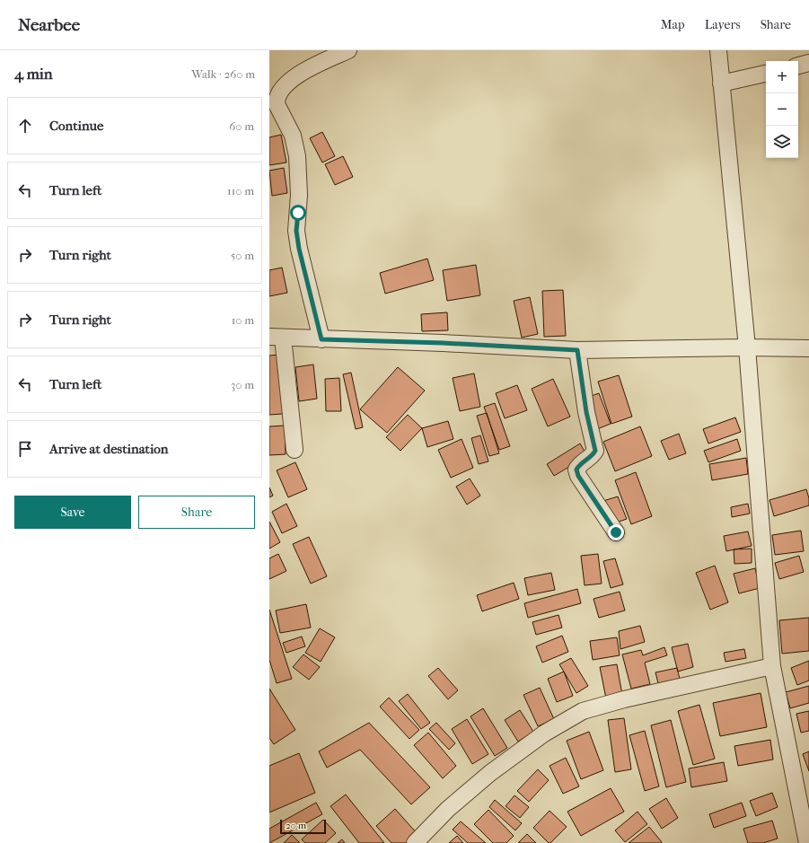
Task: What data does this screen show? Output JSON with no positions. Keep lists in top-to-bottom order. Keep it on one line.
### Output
{"scale_bar":"20 m","page":{"header":"Nearbee","nav":["Map","Layers","Share"],"heading":["4 min","Walk · 260 m"],"map_buttons":["+","−"],"list":[["Continue","60 m"],["Turn left","110 m"],["Turn right","50 m"],["Turn right","10 m"],["Turn left","30 m"],"Arrive at destination"],"buttons":["Save","Share"],"scale":"20 m"}}
